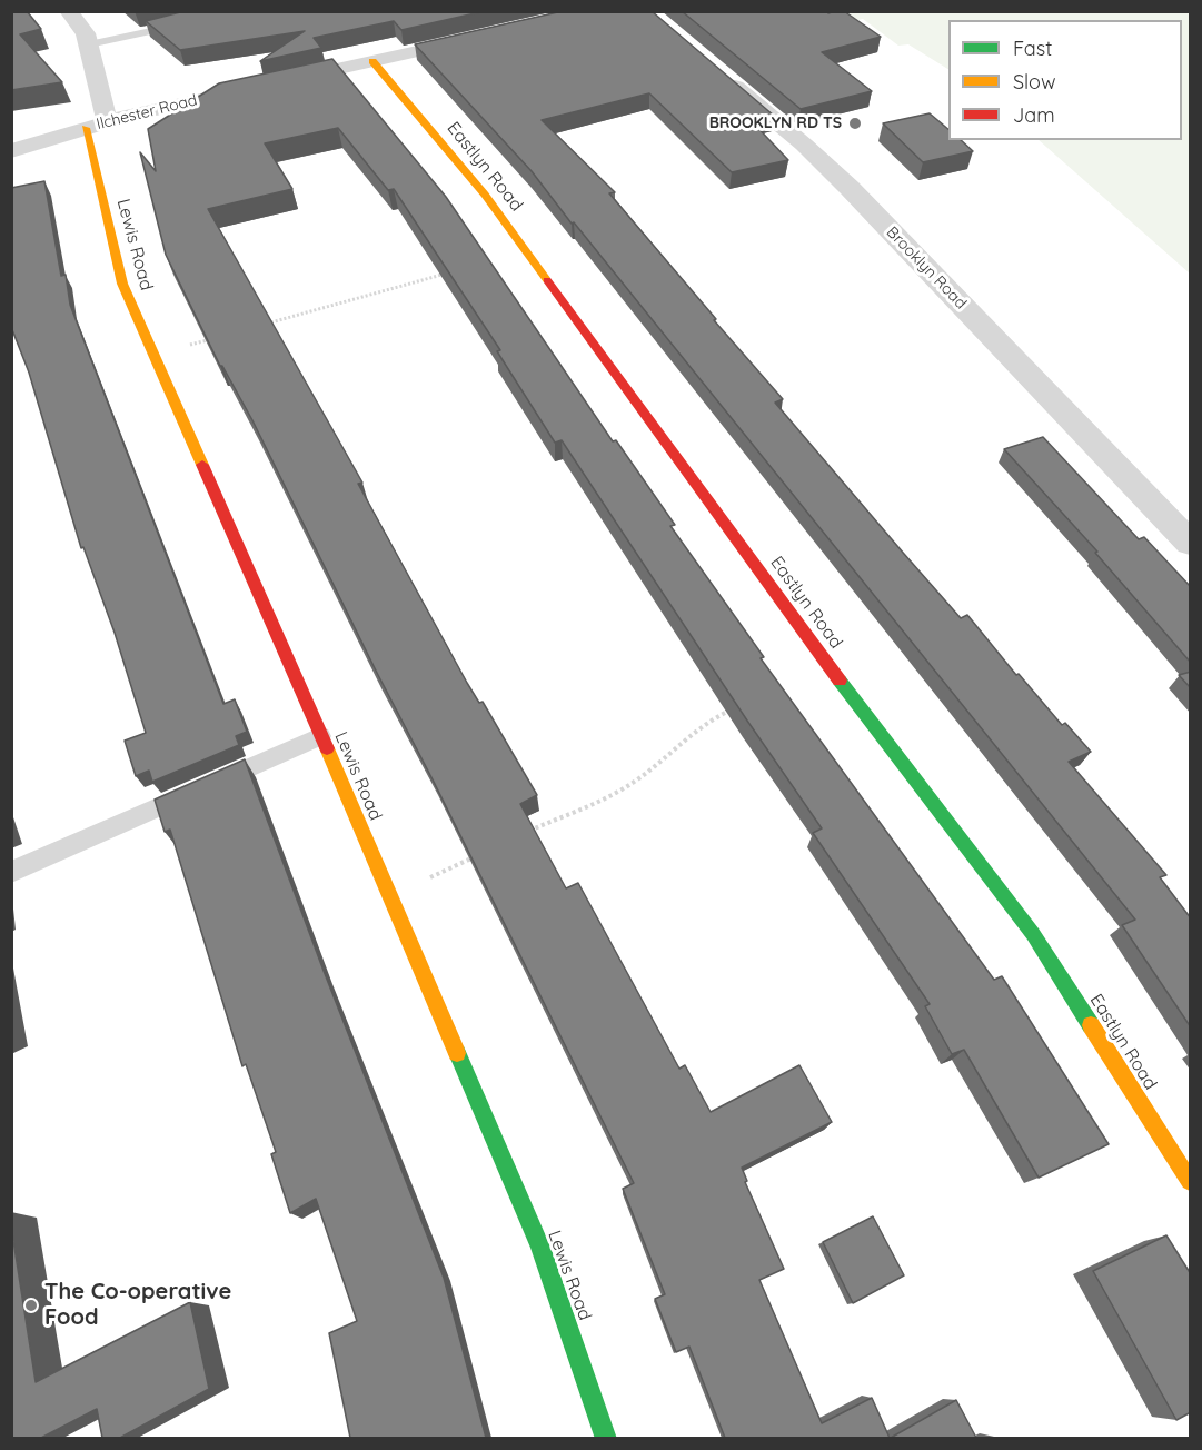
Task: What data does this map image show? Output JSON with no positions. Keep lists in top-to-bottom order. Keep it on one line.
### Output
{"streets":{"street":["Ilchester Road","Eastlyn Road","Lewis Road","Brooklyn Road"]},"crossings":[["Ilchester Road","Eastlyn Road"],["Ilchester Road","Lewis Road"]],"places":["BROOKLYN RD TS","The Co-operative Food"],"legend":["Fast","Slow","Jam"]}
